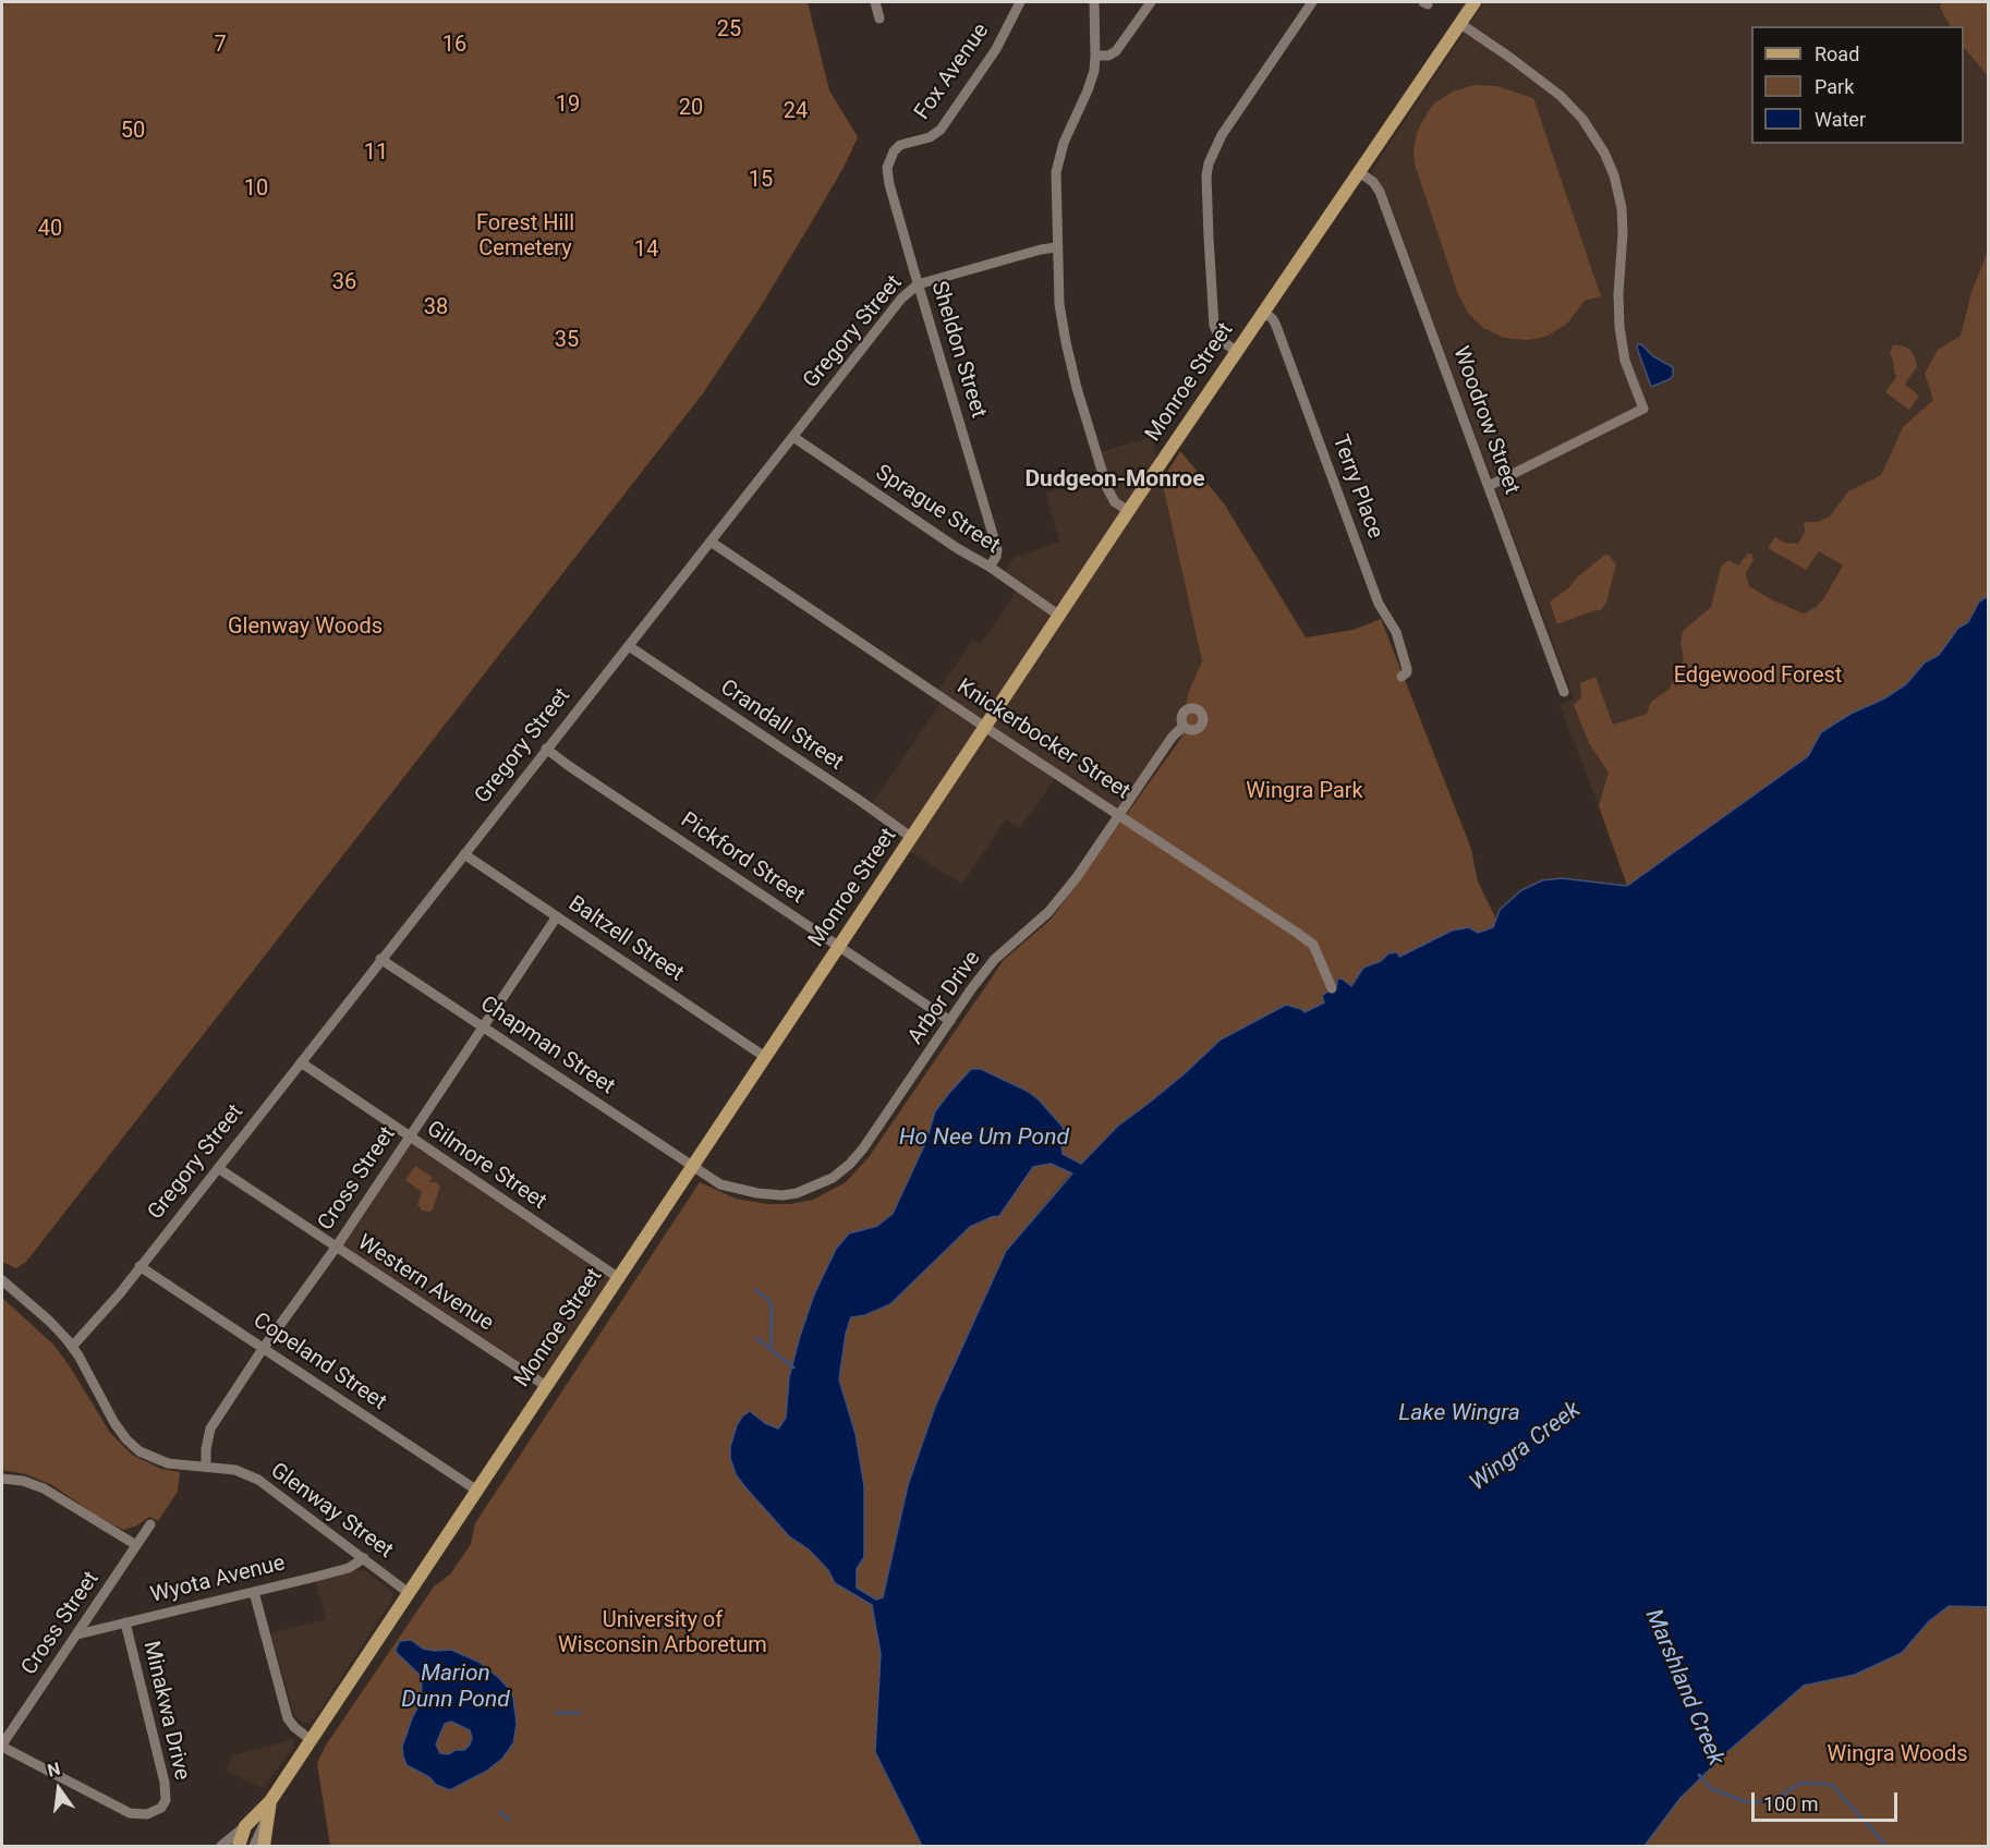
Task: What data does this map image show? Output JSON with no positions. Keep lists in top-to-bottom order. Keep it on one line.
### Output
{"streets":{"main road":["Monroe Street"],"street":["Fox Avenue","Gregory Street","Sheldon Street","Woodrow Street","Terry Place","Sprague Street","Crandall Street","Knickerbocker Street","Pickford Street","Baltzell Street","Arbor Drive","Chapman Street","Gilmore Street","Cross Street","Western Avenue","Copeland Street","Glenway Street","Wyota Avenue","Minakwa Drive"]},"crossings":[["Fox Avenue","Sheldon Street"],["Gregory Street","Sheldon Street"],["Gregory Street","Sprague Street"],["Gregory Street","Crandall Street"],["Gregory Street","Knickerbocker Street"],["Gregory Street","Pickford Street"],["Gregory Street","Baltzell Street"],["Gregory Street","Chapman Street"],["Gregory Street","Gilmore Street"],["Gregory Street","Western Avenue"],["Gregory Street","Copeland Street"],["Gregory Street","Glenway Street"],["Sheldon Street","Sprague Street"],["Monroe Street","Woodrow Street"],["Monroe Street","Terry Place"],["Monroe Street","Sprague Street"],["Monroe Street","Crandall Street"],["Monroe Street","Knickerbocker Street"],["Monroe Street","Pickford Street"],["Monroe Street","Baltzell Street"],["Monroe Street","Arbor Drive"],["Monroe Street","Chapman Street"],["Monroe Street","Gilmore Street"],["Monroe Street","Western Avenue"],["Monroe Street","Copeland Street"],["Monroe Street","Glenway Street"],["Knickerbocker Street","Arbor Drive"],["Pickford Street","Arbor Drive"],["Baltzell Street","Cross Street"],["Arbor Drive","Chapman Street"],["Chapman Street","Cross Street"],["Gilmore Street","Cross Street"],["Cross Street","Western Avenue"],["Cross Street","Copeland Street"],["Cross Street","Glenway Street"],["Cross Street","Wyota Avenue"],["Cross Street","Minakwa Drive"],["Glenway Street","Wyota Avenue"],["Wyota Avenue","Minakwa Drive"]],"districts":["Dudgeon-Monroe"],"water":["Ho Nee Um Pond","Lake Wingra","Wingra Creek","Marion Dunn Pond","Marshland Creek"],"parks":["25","7","16","19","20","24","50","11","15","10","Forest Hill Cemetery","40","14","36","38","35","Glenway Woods","Edgewood Forest","Wingra Park","University of Wisconsin Arboretum","Wingra Woods"],"legend":["Road","Park","Water"],"scale_bar":"100 m","north":"top"}
